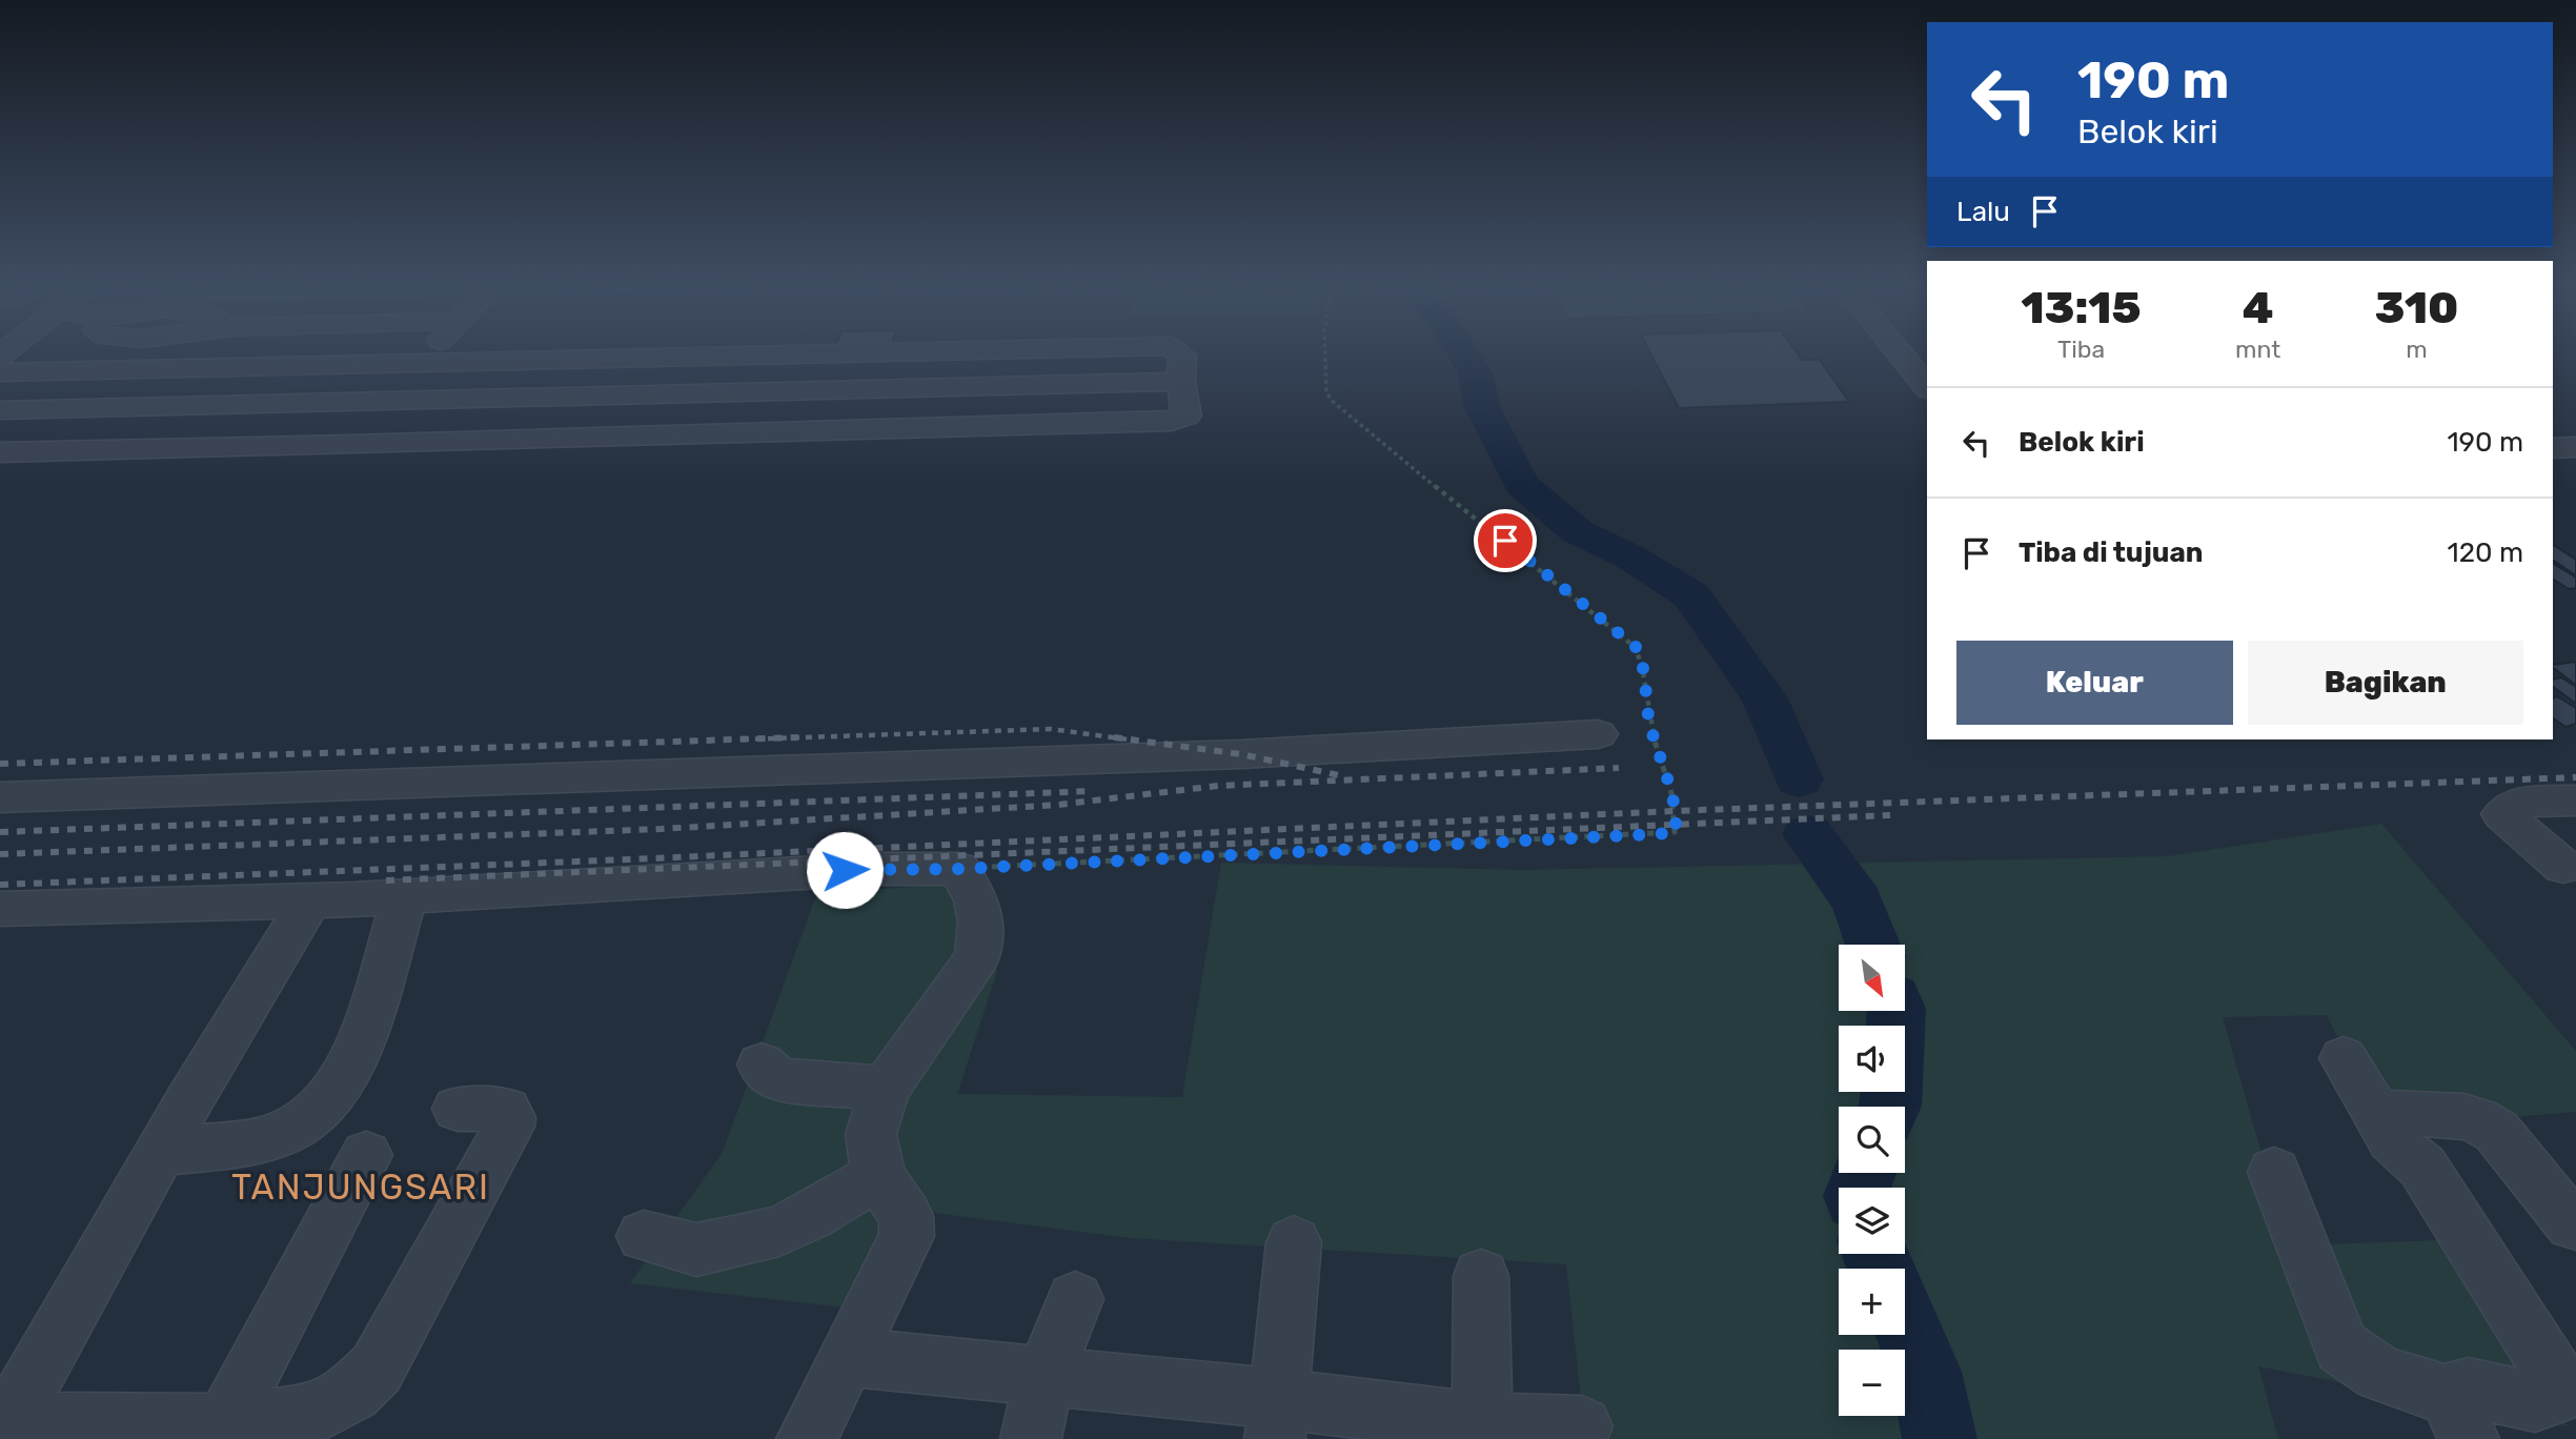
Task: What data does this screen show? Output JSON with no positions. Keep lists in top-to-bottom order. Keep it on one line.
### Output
{"districts":["TANJUNGSARI"],"north":"bottom right","page":{"turn":["190 m","Belok kiri"],"then":"Lalu","eta":["13:15","Tiba","4","mnt","310","m"],"list":[{"name":"Belok kiri","value":"190 m"},{"name":"Tiba di tujuan","value":"120 m"}],"buttons":["Keluar","Bagikan"],"map_buttons":["+","−"]}}
